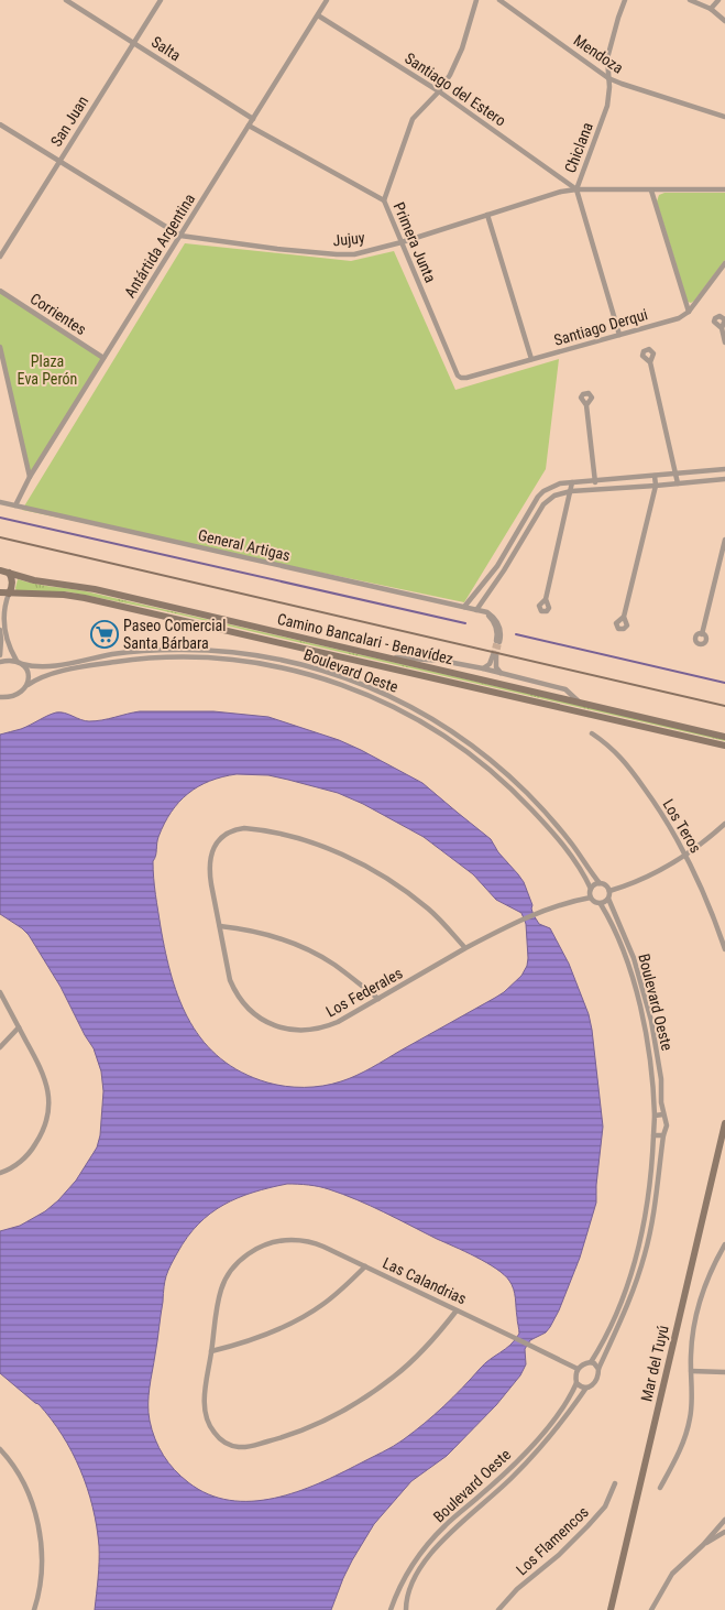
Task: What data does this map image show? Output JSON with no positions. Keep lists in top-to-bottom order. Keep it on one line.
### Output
{"streets":{"main road":["Camino Bancalari - Benavídez","Mar del Tuyú"],"street":["Salta","Mendoza","Santiago del Estero","San Juan","Chiclana","Jujuy","Primera Junta","Antártida Argentina","Corrientes","Santiago Derqui","General Artigas","Boulevard Oeste","Los Teros","Los Federales","Las Calandrias","Los Flamencos"]},"crossings":[["Salta","San Juan"],["Salta","Antártida Argentina"],["Mendoza","Chiclana"],["Santiago del Estero","Chiclana"],["Santiago del Estero","Jujuy"],["Santiago del Estero","Primera Junta"],["Santiago del Estero","Antártida Argentina"],["San Juan","Jujuy"],["Chiclana","Jujuy"],["Chiclana","Santiago Derqui"],["Jujuy","Primera Junta"],["Jujuy","Antártida Argentina"],["Primera Junta","Santiago Derqui"],["Antártida Argentina","Corrientes"],["Antártida Argentina","General Artigas"],["Boulevard Oeste","Los Federales"],["Boulevard Oeste","Las Calandrias"]],"parks":["Plaza Eva Perón"],"places":{"supermarket":["Paseo Comercial Santa Bárbara"]}}
